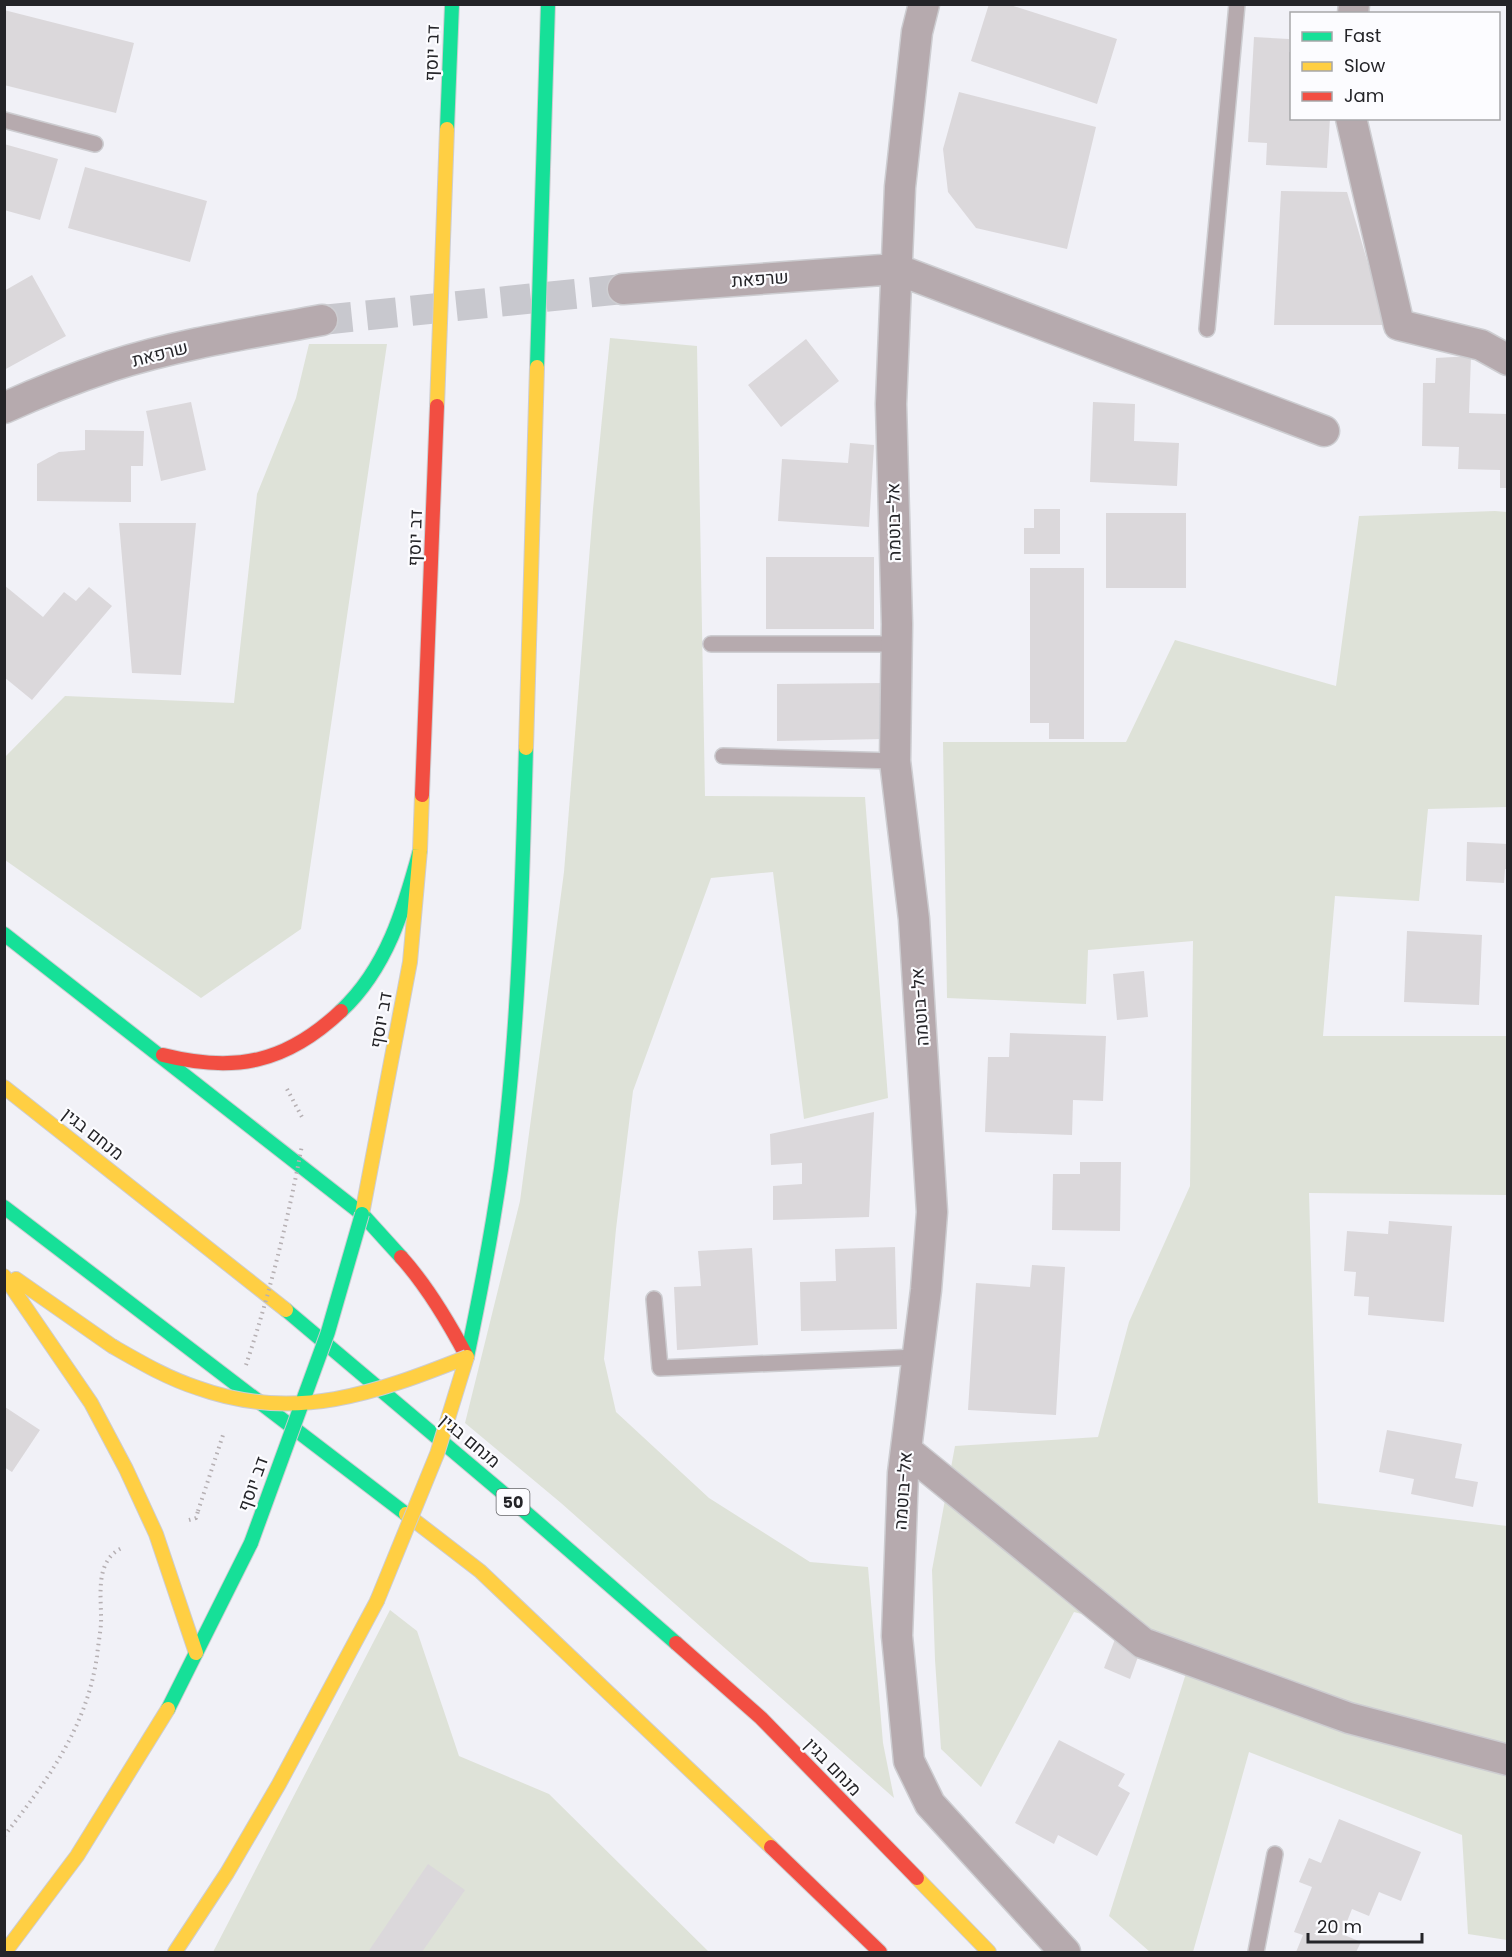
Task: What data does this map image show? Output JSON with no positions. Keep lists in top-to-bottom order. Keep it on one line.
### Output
{"streets":{"main road":["דב יוסף","מנחם בגין","50"],"street":["שרפאת","אל-בוטמה"]},"crossings":[["שרפאת","אל-בוטמה"]],"legend":["Fast","Slow","Jam"],"scale_bar":"20 m"}
